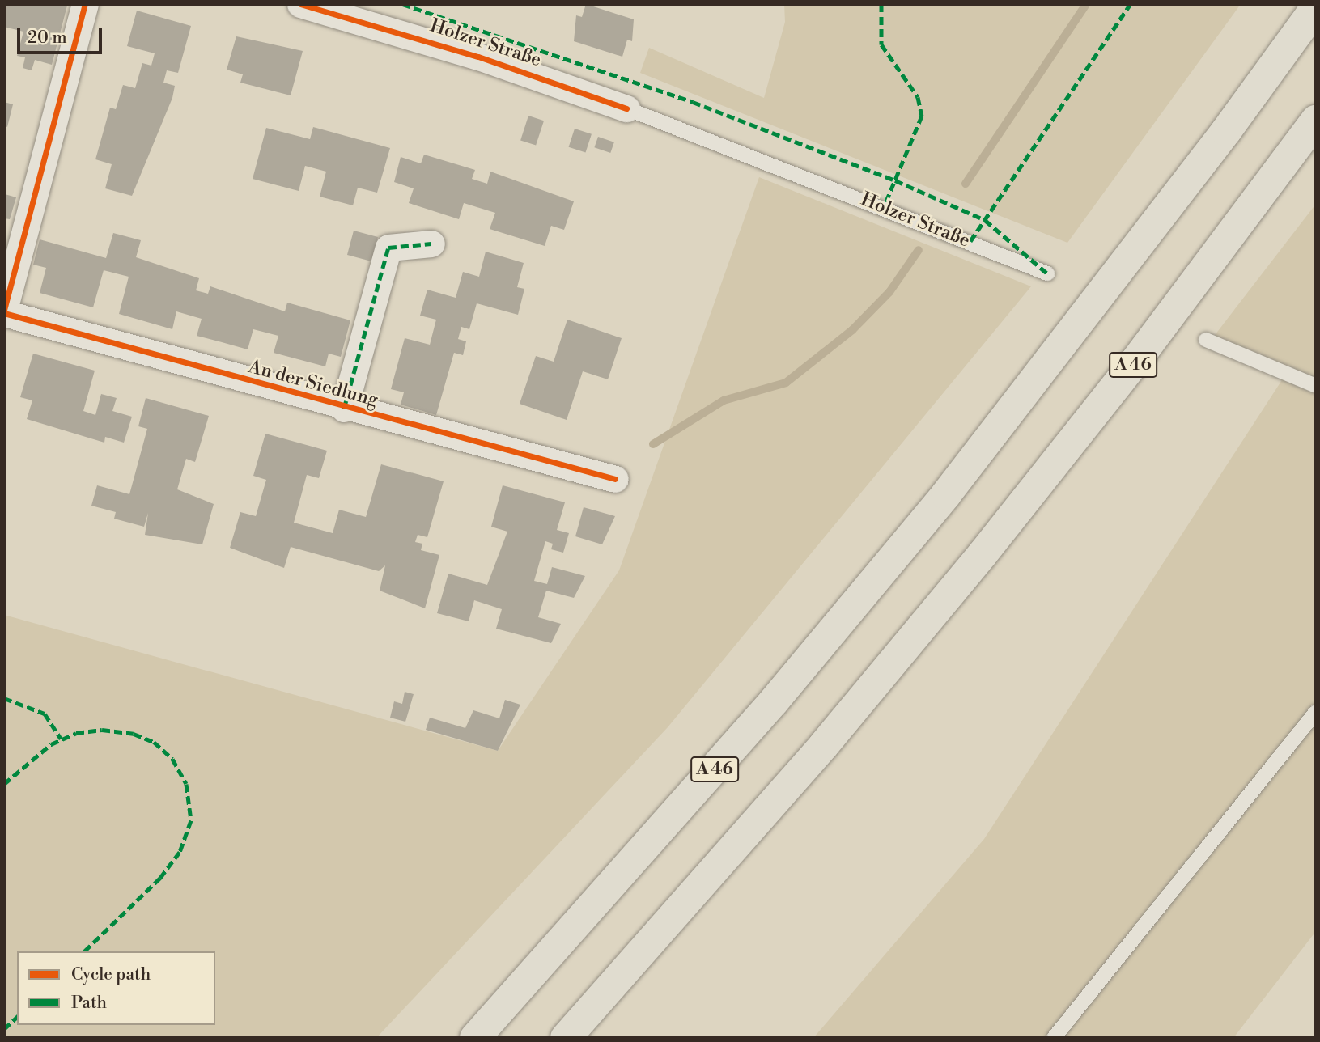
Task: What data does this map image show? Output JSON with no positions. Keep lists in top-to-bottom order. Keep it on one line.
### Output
{"streets":{"highway":["A 46"],"street":["Holzer Straße","An der Siedlung"]},"legend":["Cycle path","Path"],"scale_bar":"20 m"}
